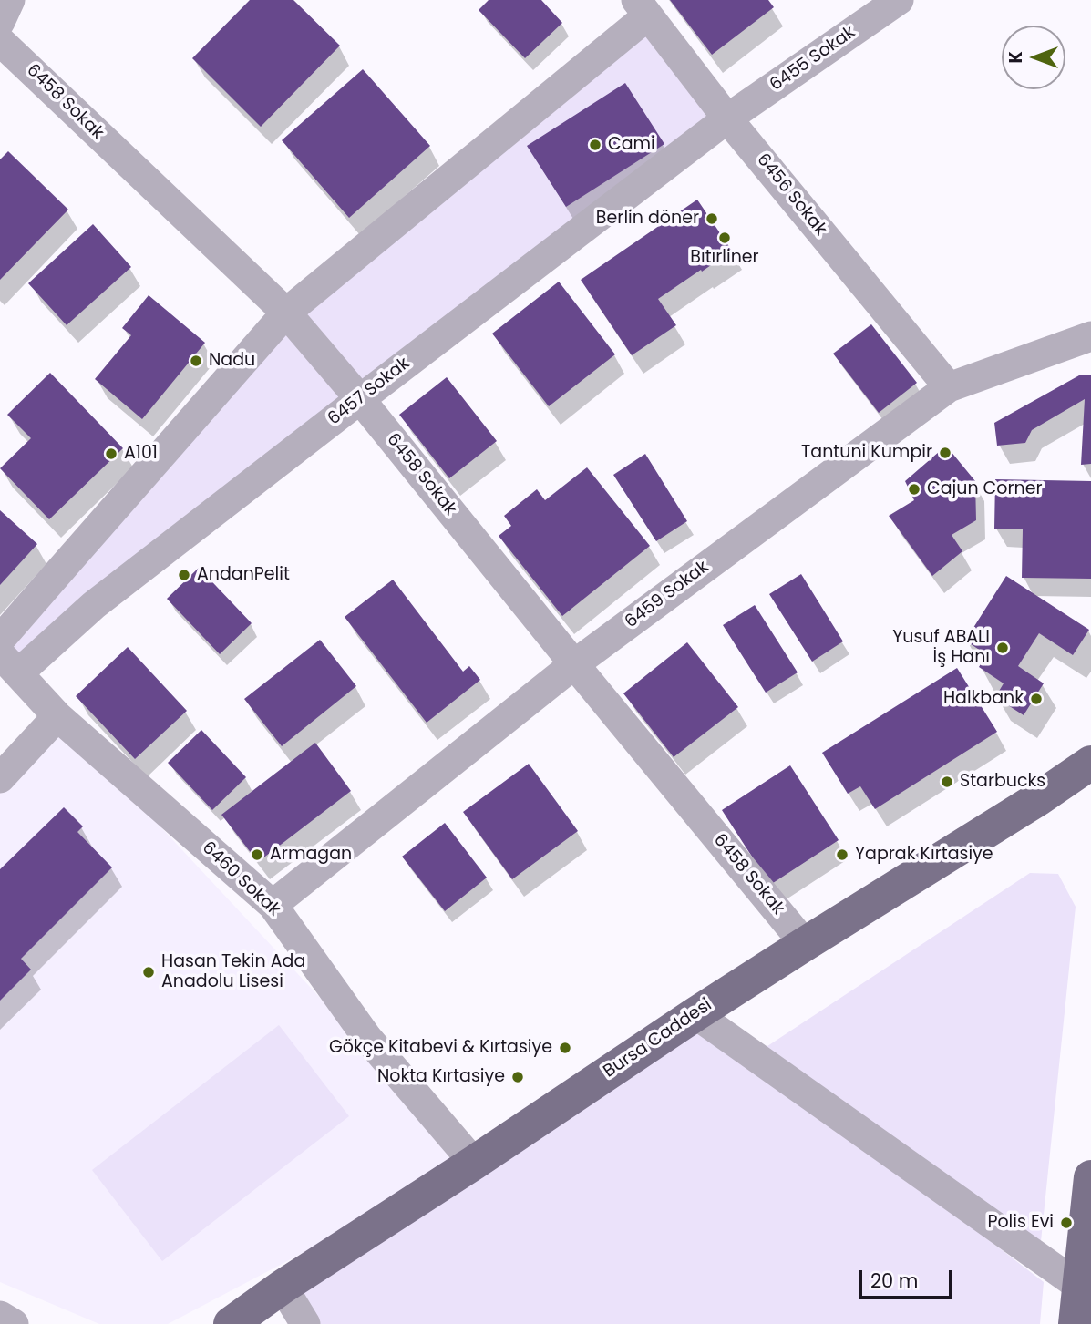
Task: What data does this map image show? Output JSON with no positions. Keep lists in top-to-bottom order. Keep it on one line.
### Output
{"streets":{"main road":["Bursa Caddesi"],"street":["6455 Sokak","6458 Sokak","6456 Sokak","6457 Sokak","6459 Sokak","6460 Sokak"]},"crossings":[["6455 Sokak","6456 Sokak"],["6455 Sokak","6457 Sokak"],["6458 Sokak","6457 Sokak"],["6458 Sokak","6459 Sokak"],["6458 Sokak","Bursa Caddesi"],["6456 Sokak","6457 Sokak"],["6456 Sokak","6459 Sokak"],["6457 Sokak","6460 Sokak"],["6459 Sokak","6460 Sokak"],["6460 Sokak","Bursa Caddesi"]],"places":["Cami","Berlin döner","Bıtırliner","Nadu","Tantuni Kumpir","A101","Cajun Corner","AndanPelit","Yusuf ABALI İş Hanı","Halkbank","Starbucks","Armagan","Yaprak Kırtasiye","Hasan Tekin Ada Anadolu Lisesi","Gökçe Kitabevi & Kırtasiye","Nokta Kırtasiye","Polis Evi"],"scale_bar":"20 m","north":"left"}
